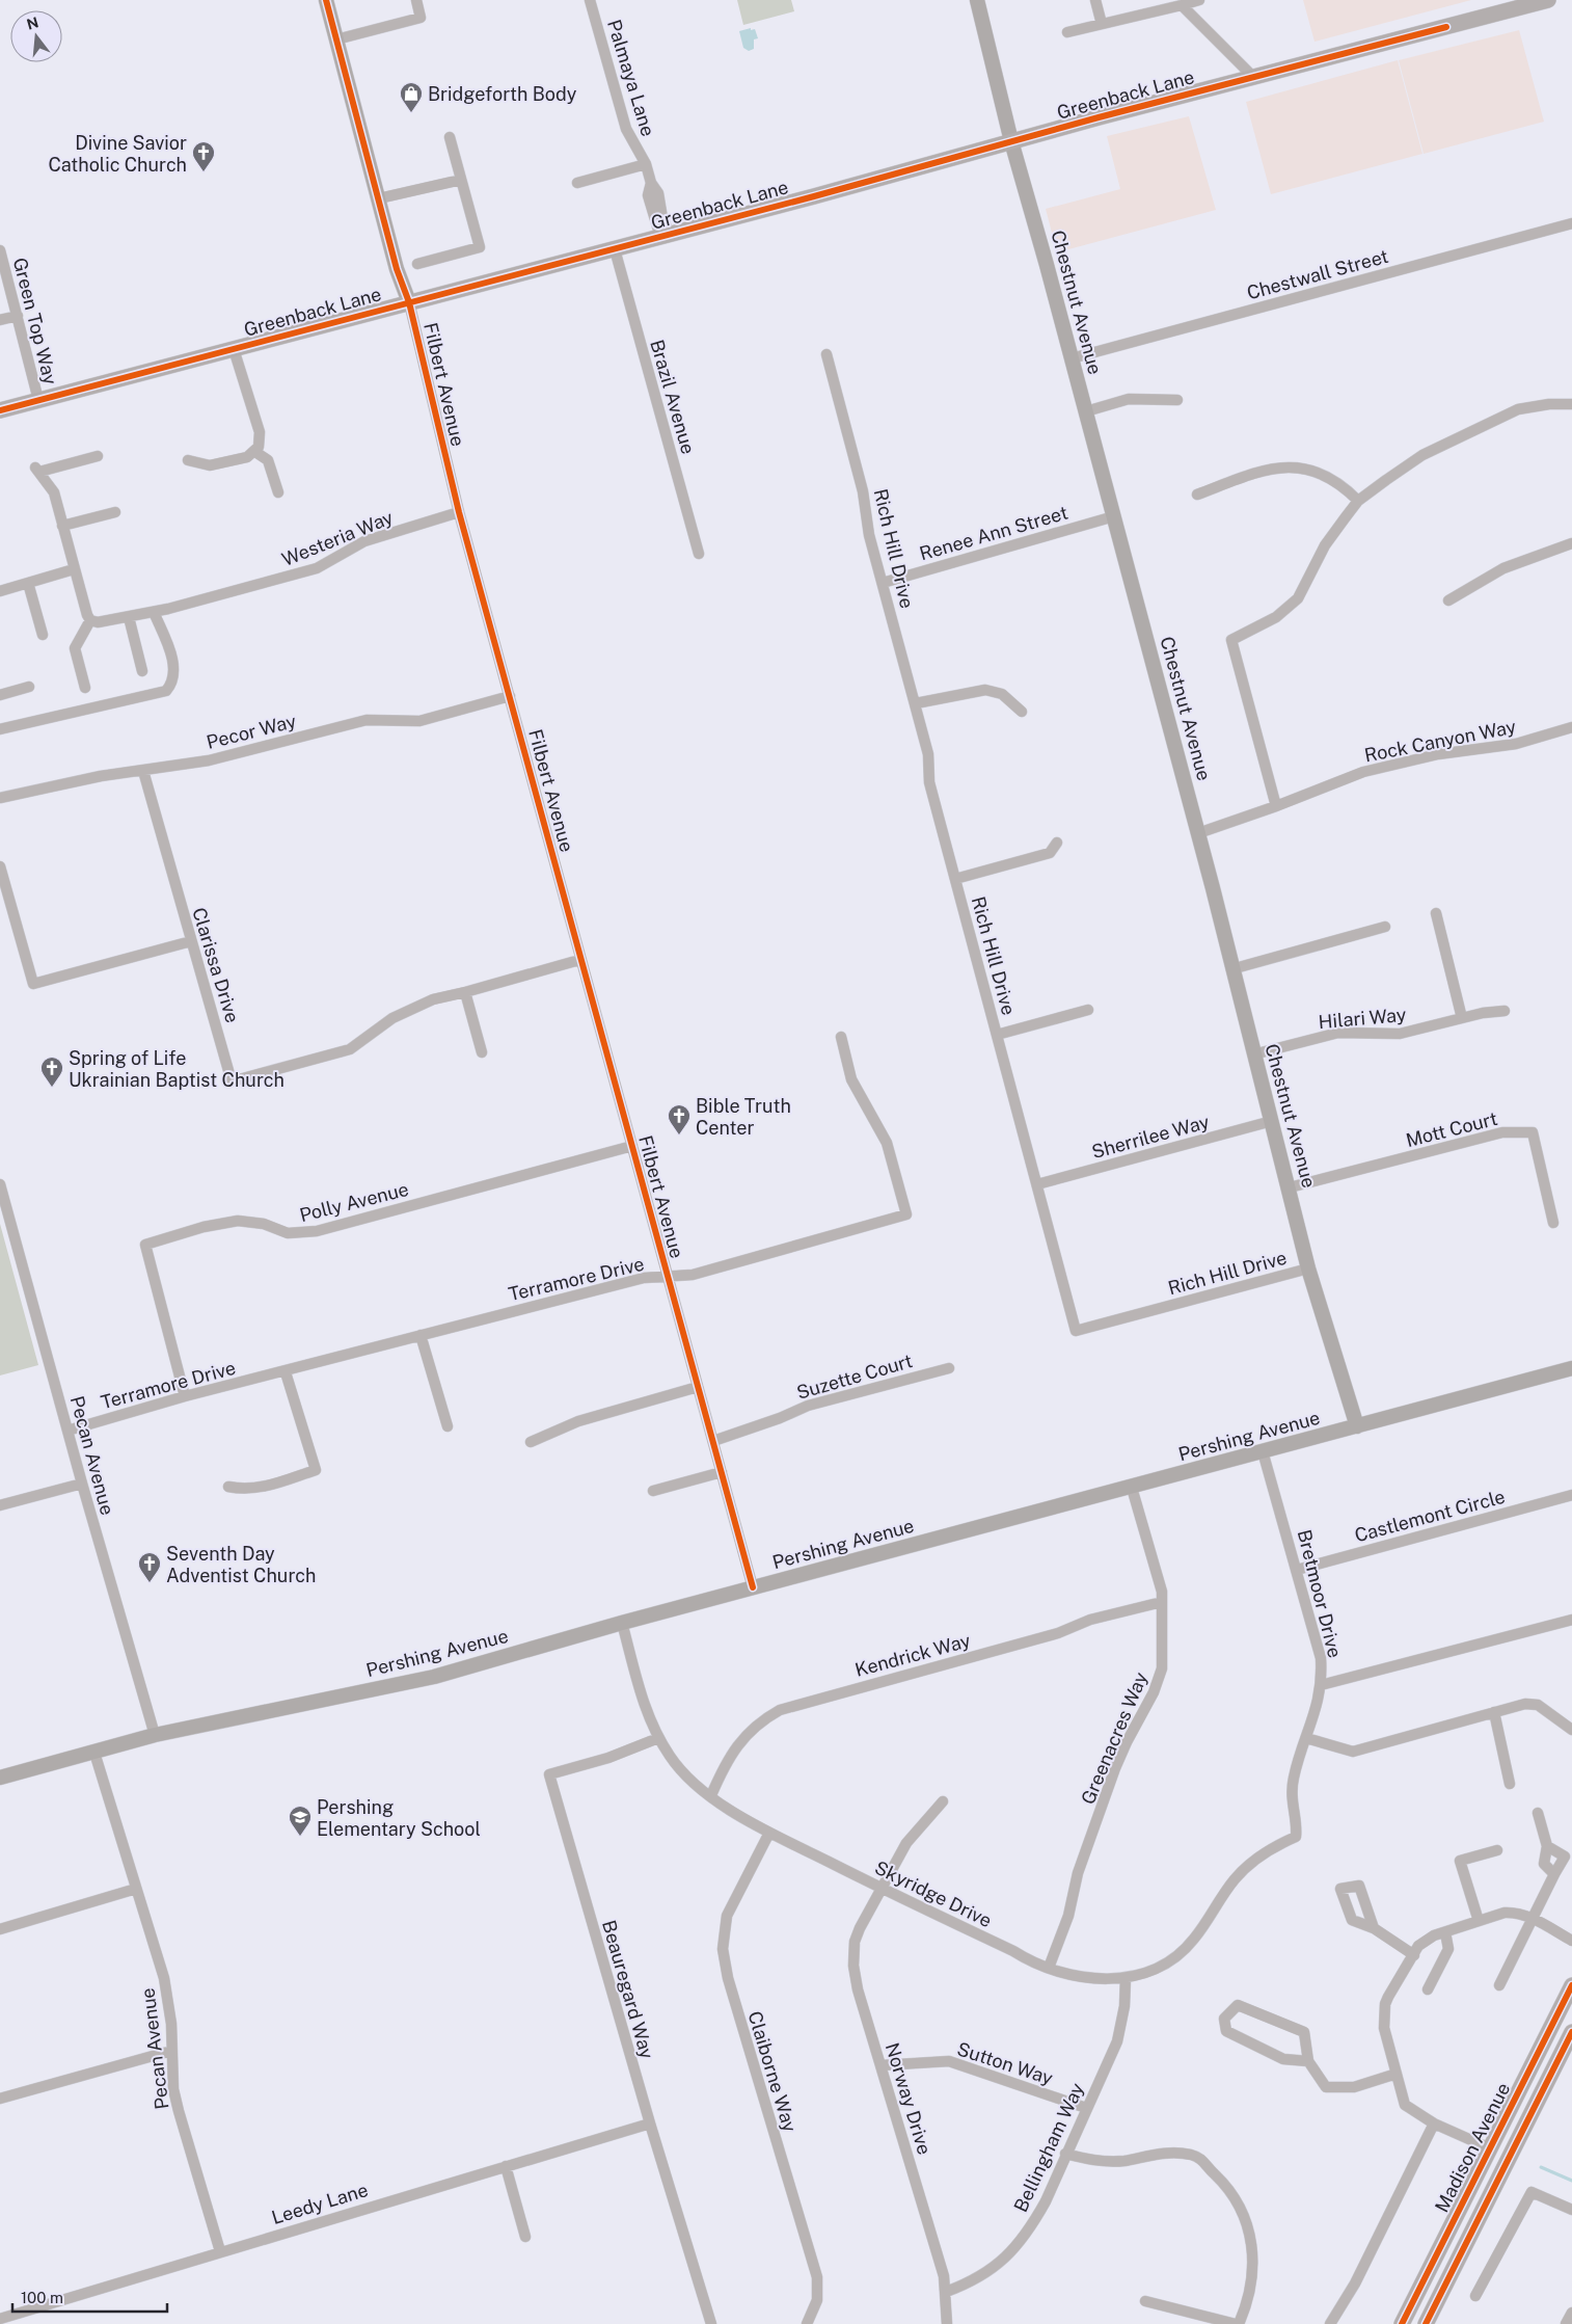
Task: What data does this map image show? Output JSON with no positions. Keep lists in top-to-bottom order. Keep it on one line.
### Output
{"streets":{"main road":["Greenback Lane","Madison Avenue"],"street":["Palmaya Lane","Chestwall Street","Chestnut Avenue","Green Top Way","Filbert Avenue","Brazil Avenue","Renee Ann Street","Westeria Way","Rich Hill Drive","Pecor Way","Rock Canyon Way","Clarissa Drive","Hilari Way","Mott Court","Sherrilee Way","Polly Avenue","Terramore Drive","Suzette Court","Pershing Avenue","Pecan Avenue","Castlemont Circle","Bretmoor Drive","Kendrick Way","Greenacres Way","Skyridge Drive","Beauregard Way","Sutton Way","Claiborne Way","Norway Drive","Bellingham Way","Leedy Lane"]},"crossings":[["Palmaya Lane","Greenback Lane"],["Greenback Lane","Chestnut Avenue"],["Greenback Lane","Green Top Way"],["Greenback Lane","Filbert Avenue"],["Greenback Lane","Brazil Avenue"],["Chestwall Street","Chestnut Avenue"],["Chestnut Avenue","Renee Ann Street"],["Chestnut Avenue","Rich Hill Drive"],["Chestnut Avenue","Rock Canyon Way"],["Chestnut Avenue","Hilari Way"],["Chestnut Avenue","Mott Court"],["Chestnut Avenue","Sherrilee Way"],["Chestnut Avenue","Pershing Avenue"],["Filbert Avenue","Westeria Way"],["Filbert Avenue","Pecor Way"],["Filbert Avenue","Clarissa Drive"],["Filbert Avenue","Polly Avenue"],["Filbert Avenue","Terramore Drive"],["Filbert Avenue","Suzette Court"],["Filbert Avenue","Pershing Avenue"],["Renee Ann Street","Rich Hill Drive"],["Rich Hill Drive","Sherrilee Way"],["Pecor Way","Clarissa Drive"],["Polly Avenue","Terramore Drive"],["Terramore Drive","Pecan Avenue"],["Pershing Avenue","Pecan Avenue"],["Pershing Avenue","Bretmoor Drive"],["Pershing Avenue","Greenacres Way"],["Pershing Avenue","Skyridge Drive"],["Pecan Avenue","Leedy Lane"],["Castlemont Circle","Bretmoor Drive"],["Bretmoor Drive","Skyridge Drive"],["Kendrick Way","Greenacres Way"],["Kendrick Way","Skyridge Drive"],["Greenacres Way","Skyridge Drive"],["Skyridge Drive","Beauregard Way"],["Skyridge Drive","Claiborne Way"],["Skyridge Drive","Norway Drive"],["Skyridge Drive","Bellingham Way"],["Beauregard Way","Leedy Lane"],["Sutton Way","Norway Drive"],["Sutton Way","Bellingham Way"],["Norway Drive","Bellingham Way"]],"places":{"shop":["Bridgeforth Body"],"church":["Divine Savior Catholic Church","Spring of Life Ukrainian Baptist Church","Bible Truth Center","Seventh Day Adventist Church"],"school or university":["Pershing Elementary School"]},"scale_bar":"100 m","north":"top"}
